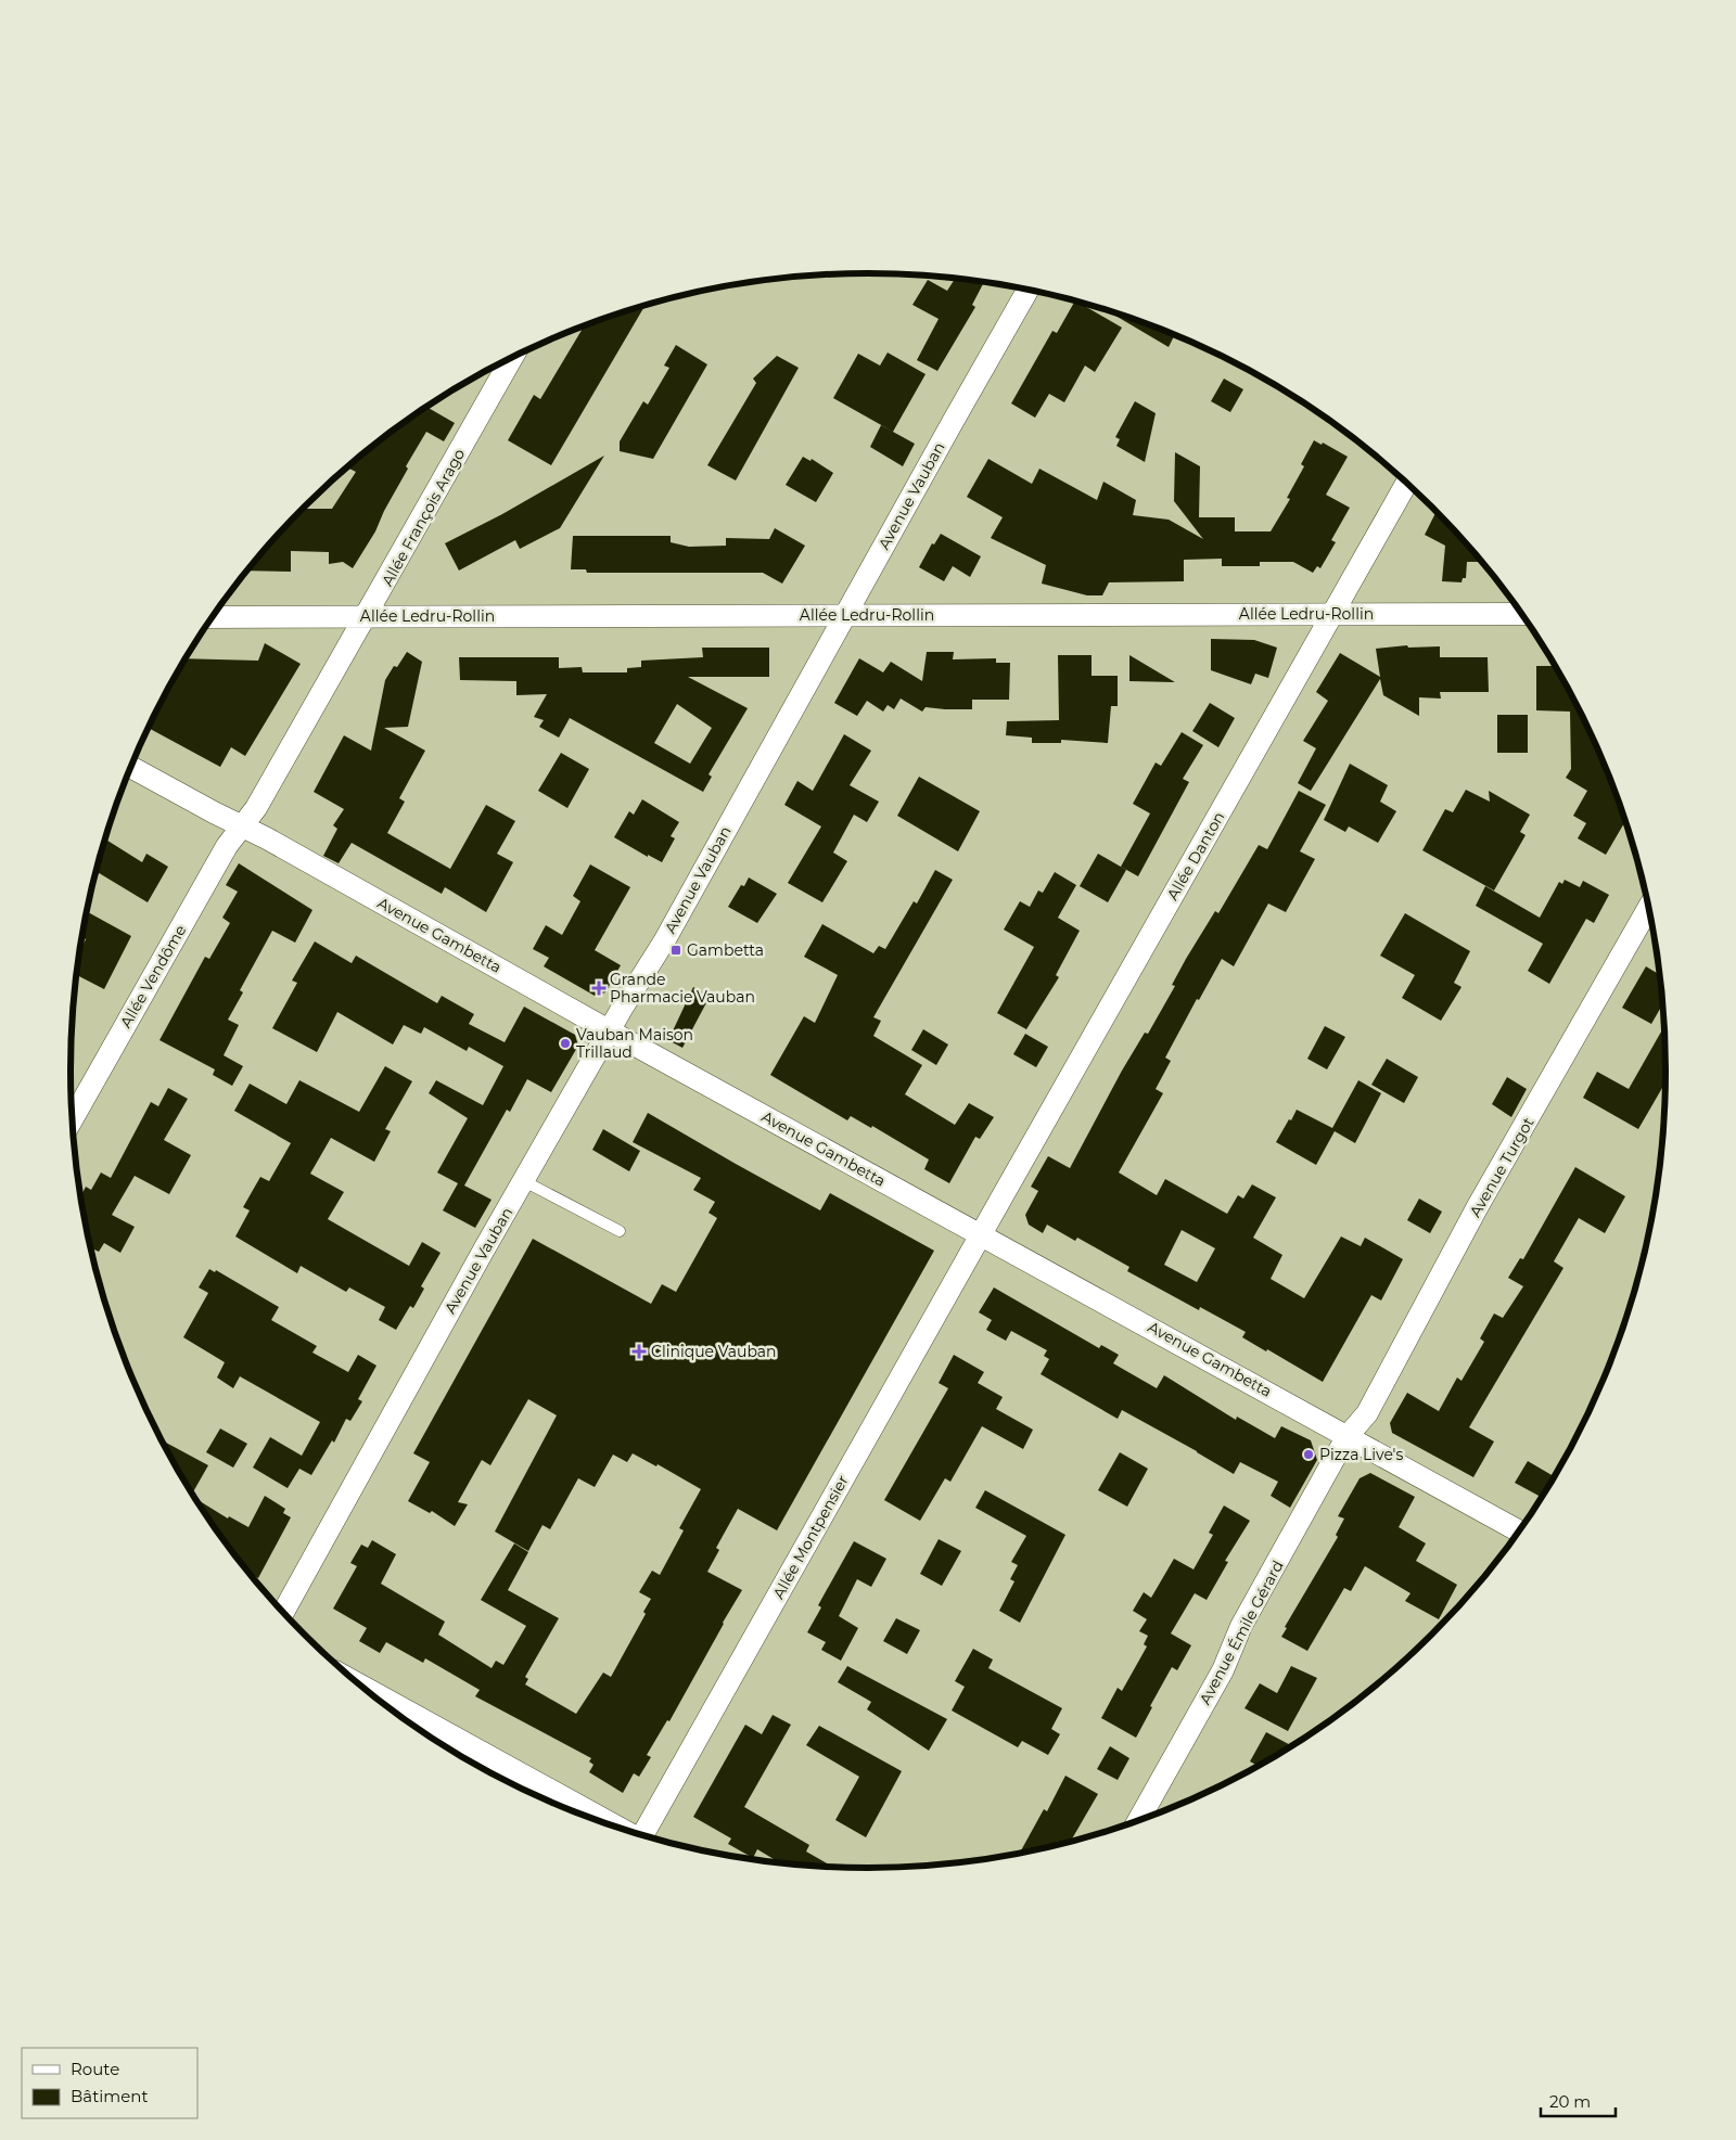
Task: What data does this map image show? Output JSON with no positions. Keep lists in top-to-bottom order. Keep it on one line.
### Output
{"streets":{"street":["Avenue Vauban","Allée François Arago","Allée Ledru-Rollin","Allée Danton","Avenue Gambetta","Allée Vendôme","Avenue Turgot","Allée Montpensier","Avenue Émile Gérard"]},"crossings":[["Avenue Vauban","Allée Ledru-Rollin"],["Avenue Vauban","Avenue Gambetta"],["Allée François Arago","Allée Ledru-Rollin"],["Allée François Arago","Avenue Gambetta"],["Allée François Arago","Allée Vendôme"],["Allée Ledru-Rollin","Allée Danton"],["Allée Danton","Avenue Gambetta"],["Allée Danton","Allée Montpensier"],["Avenue Gambetta","Allée Vendôme"],["Avenue Gambetta","Avenue Turgot"],["Avenue Gambetta","Allée Montpensier"],["Avenue Gambetta","Avenue Émile Gérard"],["Avenue Turgot","Avenue Émile Gérard"]],"places":{"transit":["Gambetta"],"health":["Grande Pharmacie Vauban","Clinique Vauban"],"other":["Vauban Maison Trillaud","Pizza Live's"]},"legend":["Route","Bâtiment"],"scale_bar":"20 m"}
